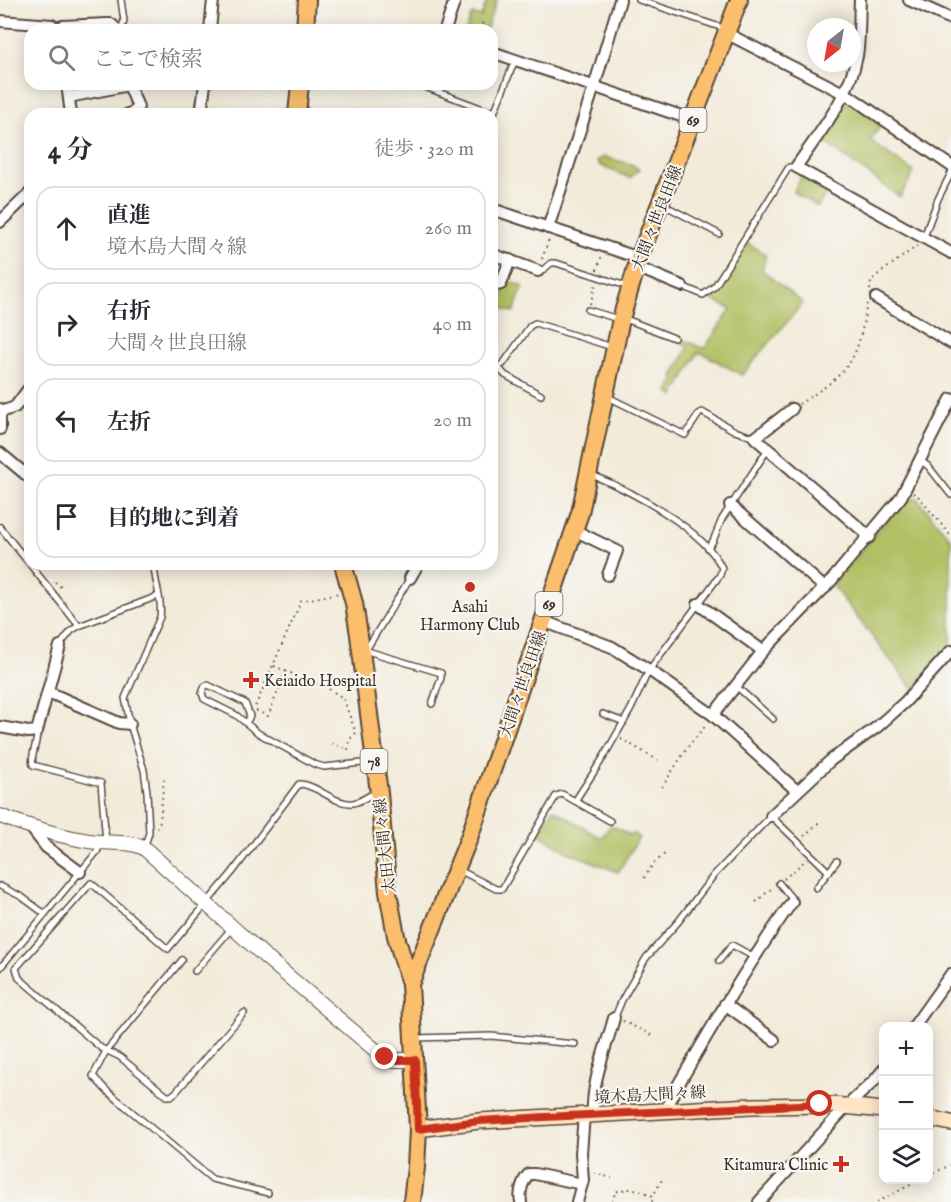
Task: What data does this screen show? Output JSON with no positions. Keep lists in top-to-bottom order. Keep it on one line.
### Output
{"streets":{"main road":["69","大間々世良田線","78","太田大間々線","境木島大間々線"]},"crossings":[["大間々世良田線","太田大間々線"],["大間々世良田線","境木島大間々線"]],"places":{"other":["Asahi Harmony Club"],"health":["Keiaido Hospital","Kitamura Clinic"]},"north":"bottom left","page":{"search":"ここで検索","heading":["4 分","徒歩 · 320 m"],"list":[["直進","境木島大間々線","260 m"],["右折","大間々世良田線","40 m"],["左折","20 m"],"目的地に到着"],"map_buttons":["+","−"]}}
